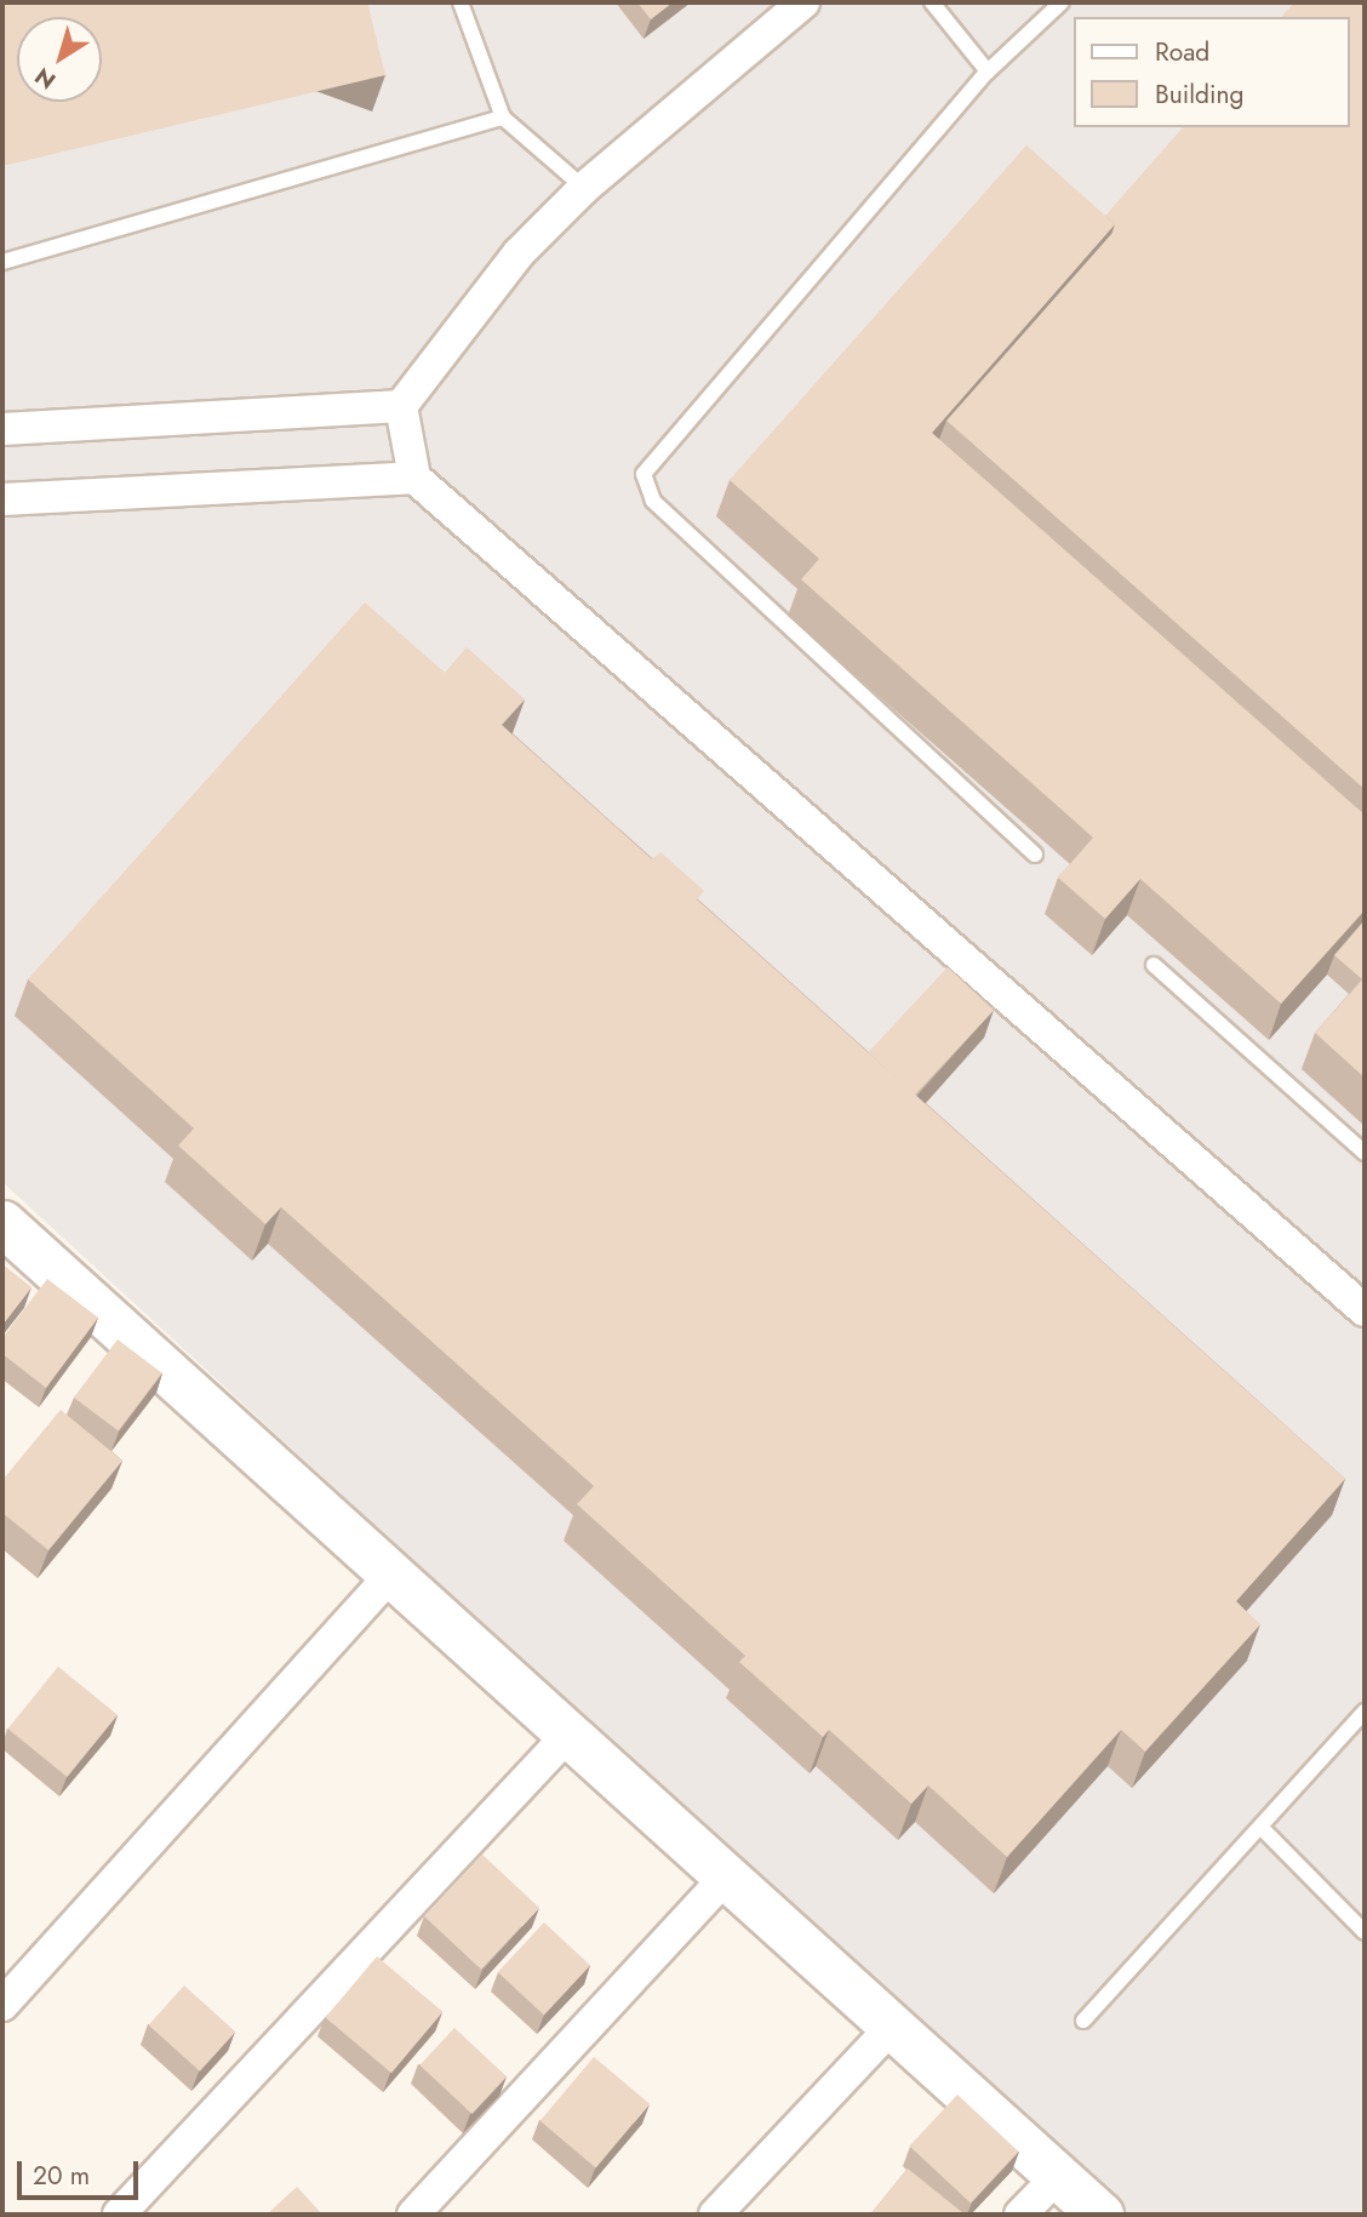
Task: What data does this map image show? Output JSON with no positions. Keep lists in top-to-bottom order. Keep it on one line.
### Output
{"legend":["Road","Building"],"scale_bar":"20 m","north":"bottom left"}
